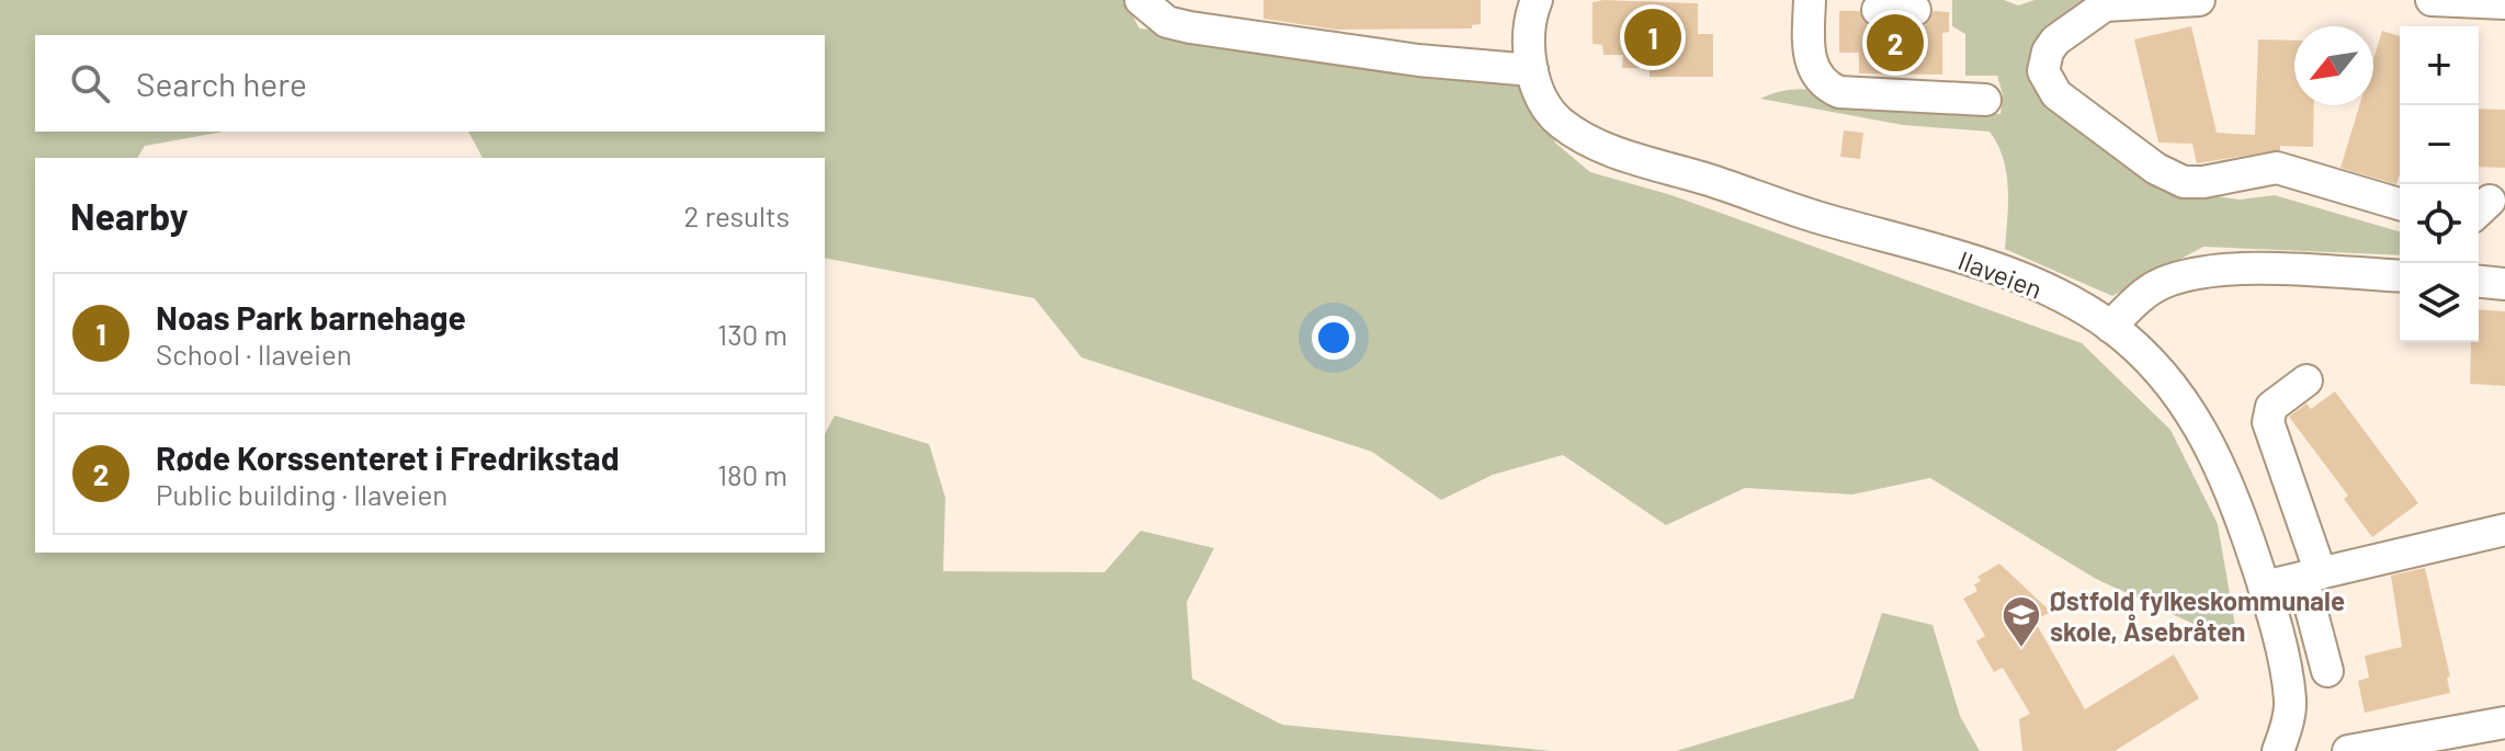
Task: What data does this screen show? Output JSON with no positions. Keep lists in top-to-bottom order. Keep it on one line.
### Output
{"streets":{"street":["Ilaveien"]},"places":{"school or university":["Østfold fylkeskommunale skole, Åsebråten"]},"north":"bottom left","page":{"pins":["1","2"],"map_buttons":["+","−"],"search":"Search here","heading":["Nearby","2 results"],"list":[{"mark":"1","name":"Noas Park barnehage","note":"School · Ilaveien","value":"130 m"},{"mark":"2","name":"Røde Korssenteret i Fredrikstad","note":"Public building · Ilaveien","value":"180 m"}]}}
